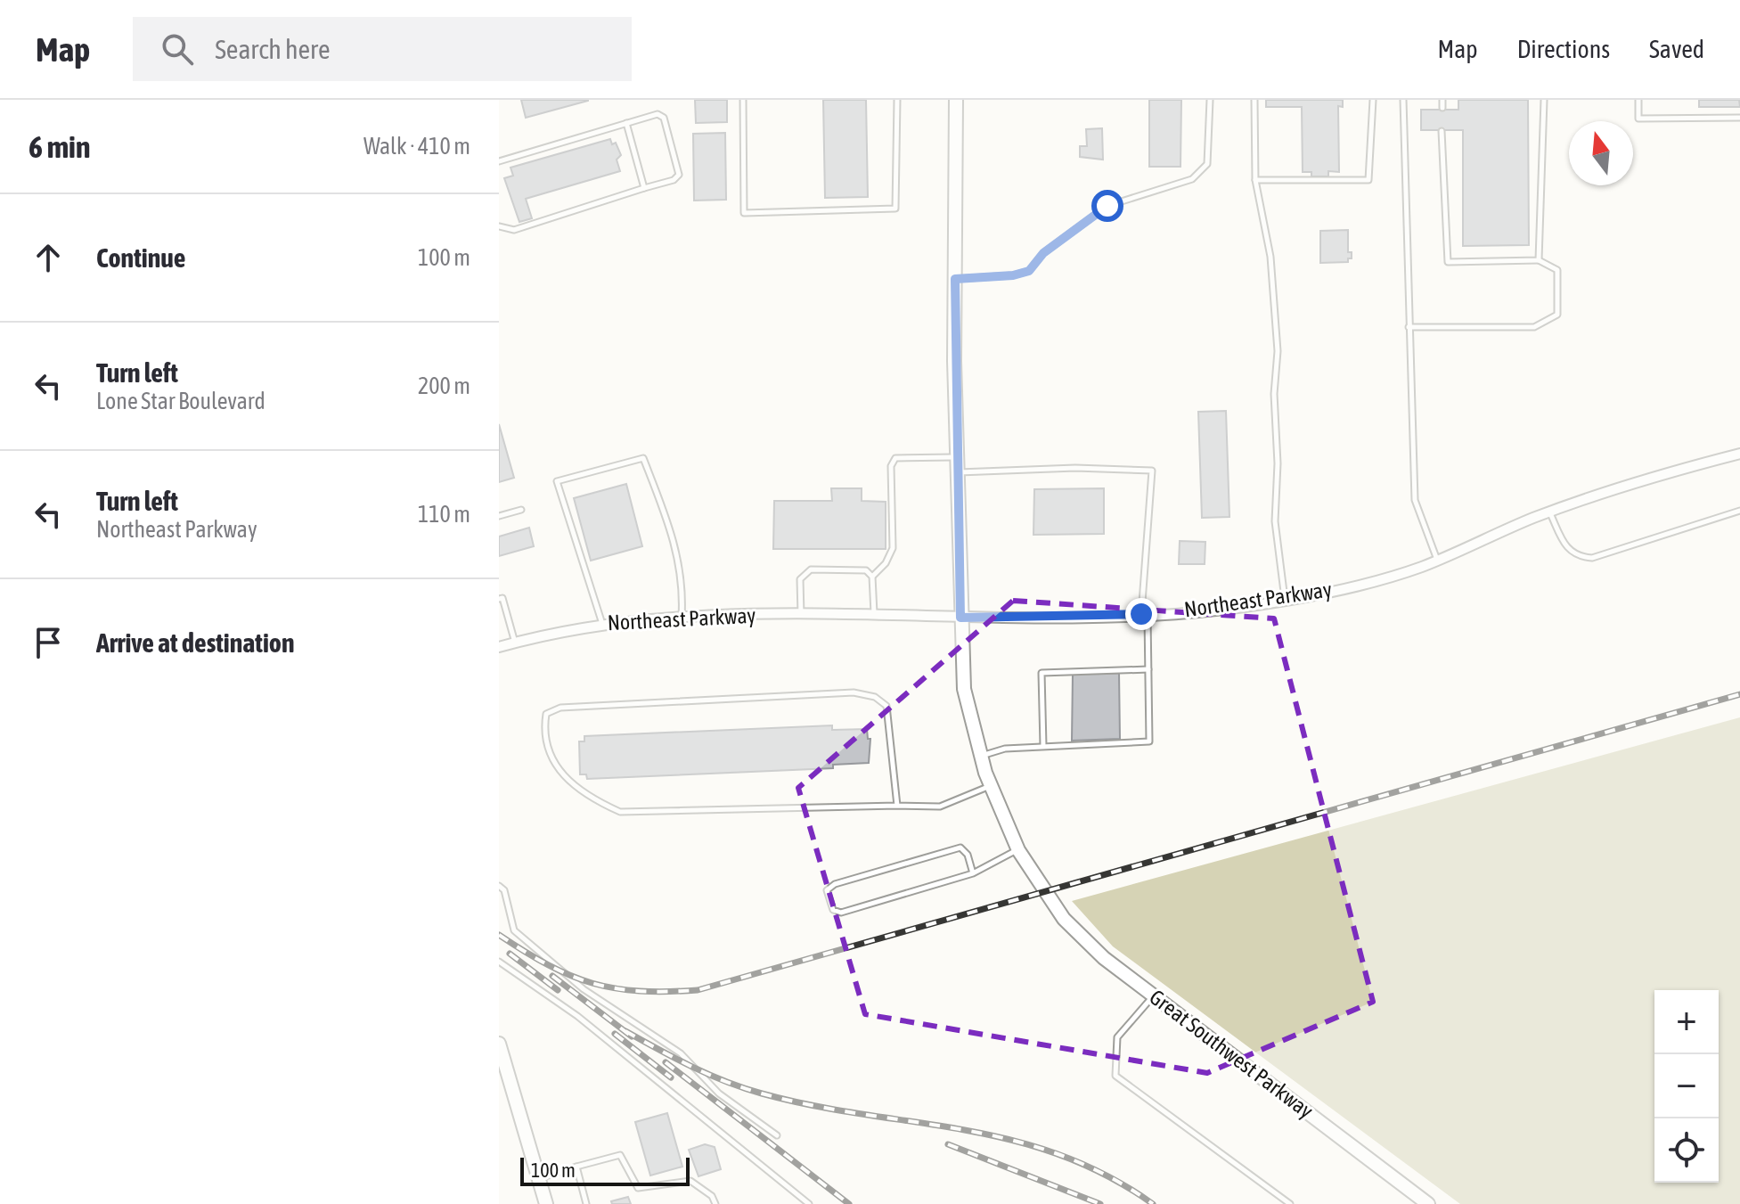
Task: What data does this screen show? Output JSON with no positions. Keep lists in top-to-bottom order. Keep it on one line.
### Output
{"streets":{"street":["Northeast Parkway","Great Southwest Parkway"]},"crossings":[["Northeast Parkway","Great Southwest Parkway"]],"scale_bar":"100 m","north":"top","page":{"header":"Map","search":"Search here","nav":["Map","Directions","Saved"],"heading":["6 min","Walk · 410 m"],"list":[["Continue","100 m"],["Turn left","Lone Star Boulevard","200 m"],["Turn left","Northeast Parkway","110 m"],"Arrive at destination"],"map_buttons":["+","−"],"scale":"100 m"}}
